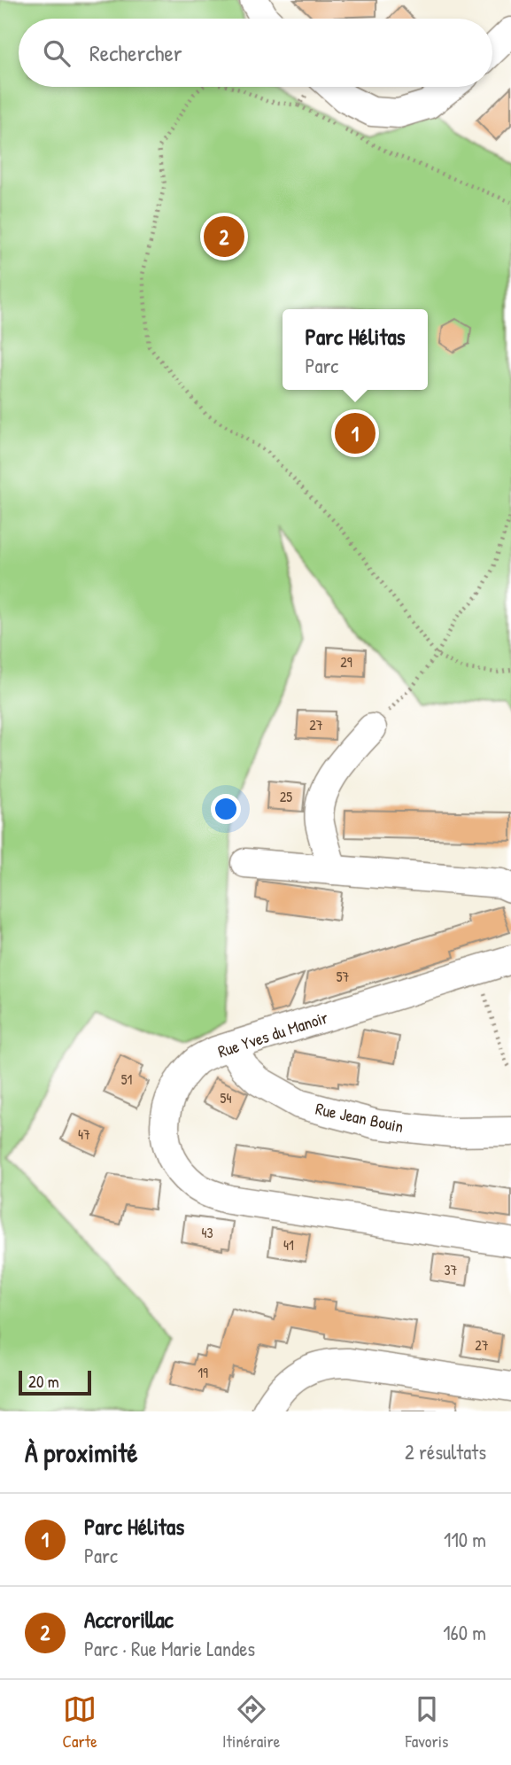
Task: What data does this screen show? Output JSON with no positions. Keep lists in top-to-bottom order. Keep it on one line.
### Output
{"streets":{"street":["Rue Yves du Manoir","Rue Jean Bouin"]},"crossings":[["Rue Yves du Manoir","Rue Jean Bouin"]],"house_numbers":["29","27","25","57","51","54","47","43","41","37","27","19"],"scale_bar":"20 m","page":{"search":"Rechercher","pins":["2","1"],"popup":["Parc Hélitas","Parc"],"scale":"20 m","heading":["À proximité","2 résultats"],"list":[{"mark":"1","name":"Parc Hélitas","note":"Parc","value":"110 m"},{"mark":"2","name":"Accrorillac","note":"Parc · Rue Marie Landes","value":"160 m"}],"nav":["Carte","Itinéraire","Favoris"]}}
